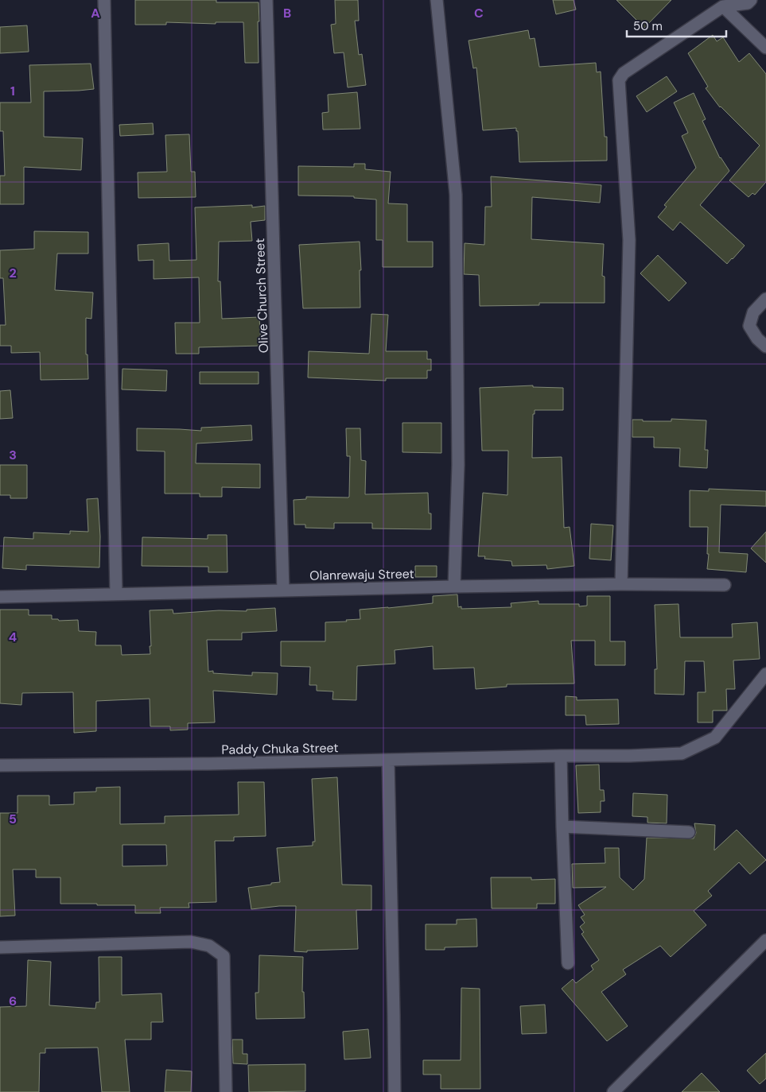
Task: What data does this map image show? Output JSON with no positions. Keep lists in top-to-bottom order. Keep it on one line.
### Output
{"streets":{"street":["Olive Church Street","Olanrewaju Street","Paddy Chuka Street"]},"crossings":[["Olive Church Street","Olanrewaju Street"]],"scale_bar":"50 m","grid":{"columns":["A","B","C"],"rows":["1","2","3","4","5","6"]}}
